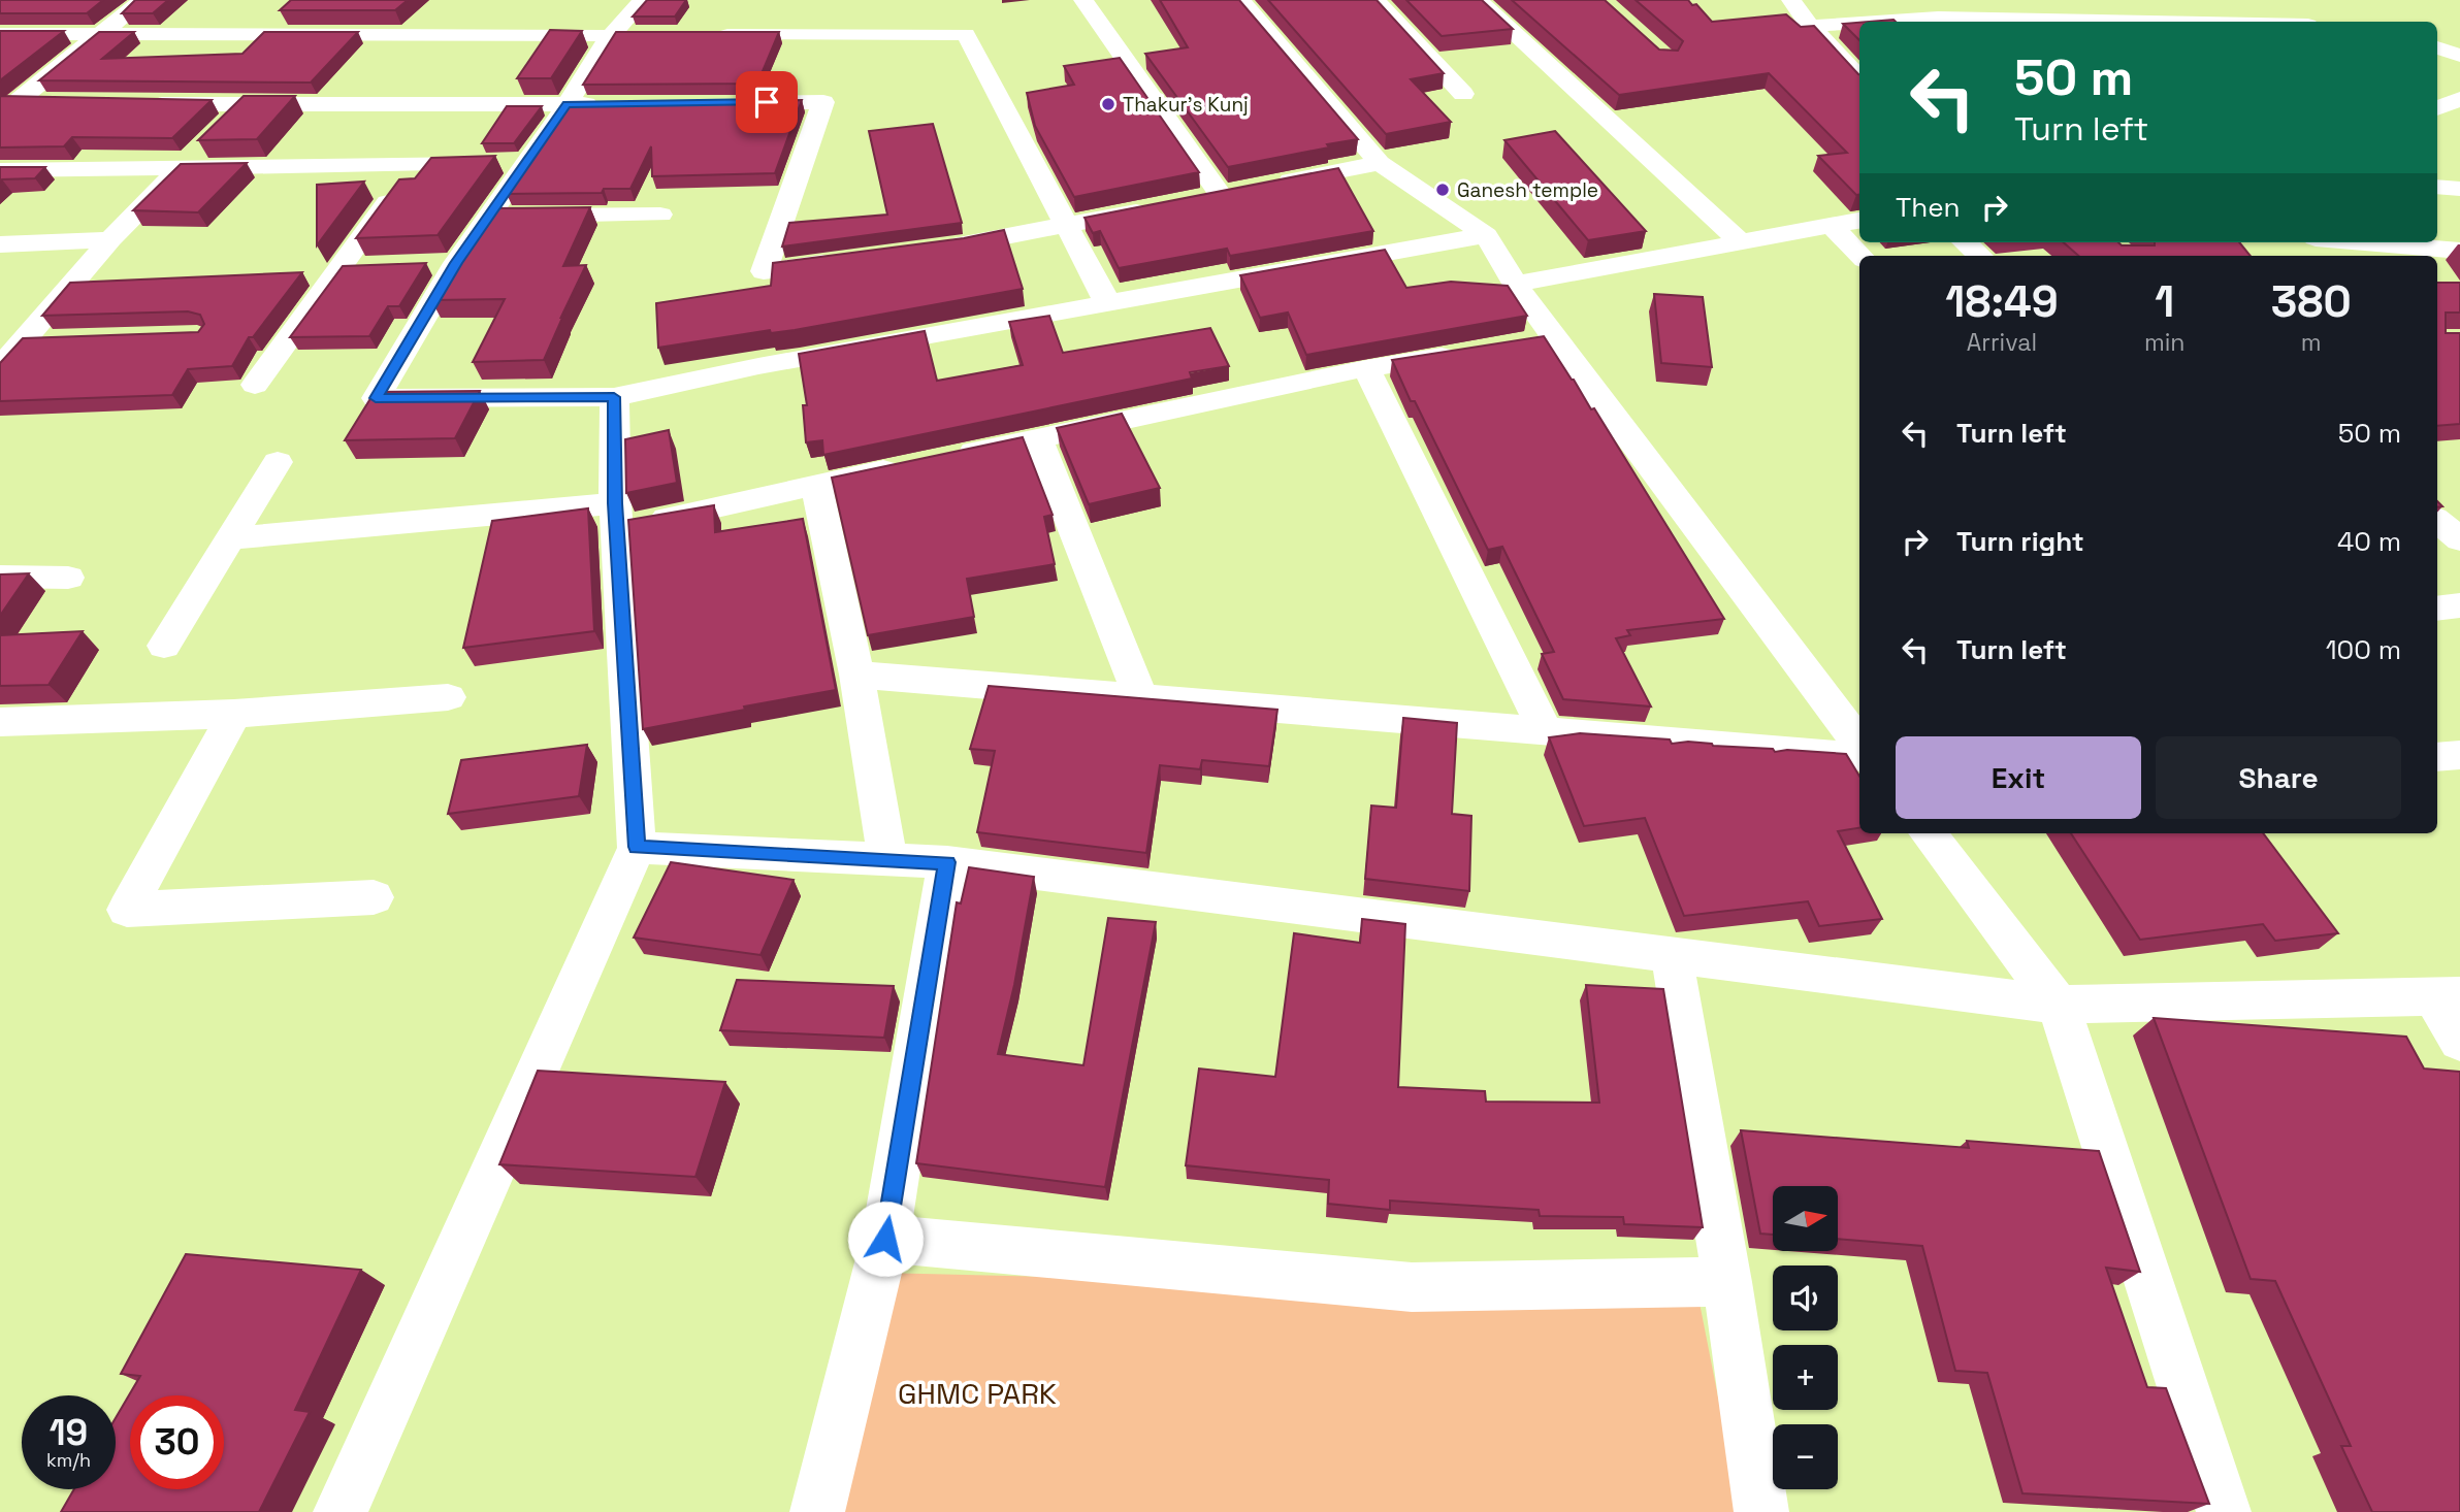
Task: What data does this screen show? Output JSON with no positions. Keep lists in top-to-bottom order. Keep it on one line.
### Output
{"parks":["GHMC PARK"],"places":["Thakur's Kunj","Ganesh temple"],"north":"right","page":{"turn":["50 m","Turn left"],"then":"Then","eta":["18:49","Arrival","1","min","380","m"],"list":[{"name":"Turn left","value":"50 m"},{"name":"Turn right","value":"40 m"},{"name":"Turn left","value":"100 m"}],"buttons":["Exit","Share"],"map_buttons":["+","−"],"speed":"19 km/h","limit":"30"}}
